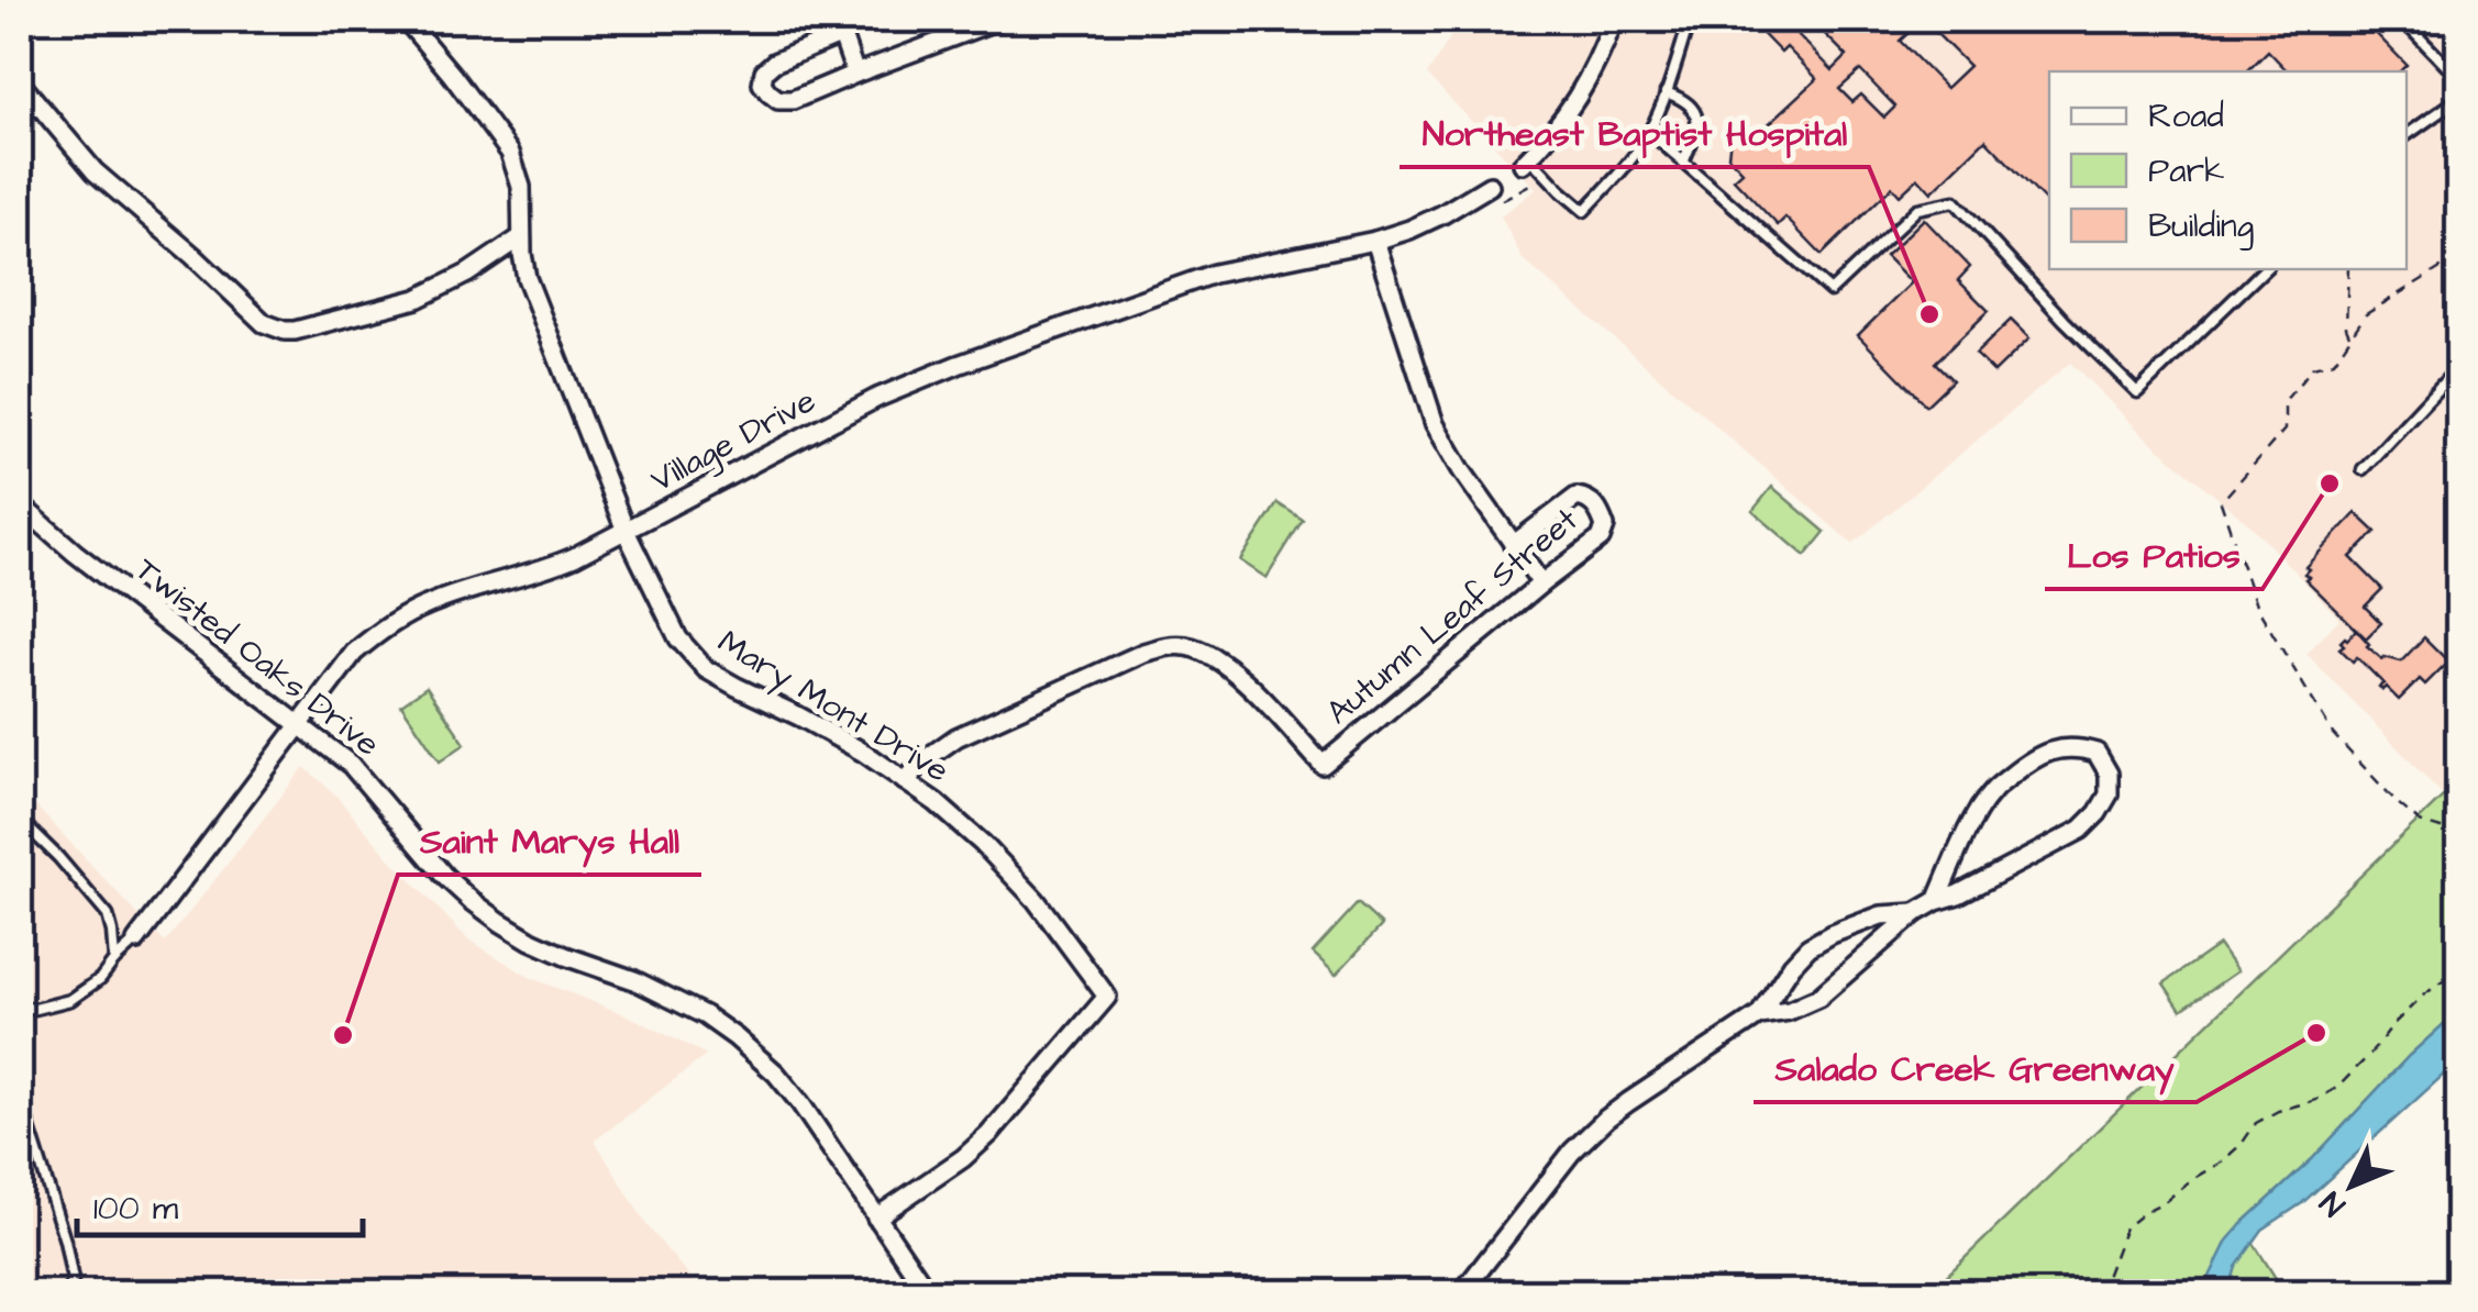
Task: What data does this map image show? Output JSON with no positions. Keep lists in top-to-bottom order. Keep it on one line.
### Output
{"streets":{"street":["Village Drive","Autumn Leaf Street","Twisted Oaks Drive","Mary Mont Drive"]},"crossings":[["Village Drive","Twisted Oaks Drive"],["Village Drive","Mary Mont Drive"],["Autumn Leaf Street","Mary Mont Drive"],["Twisted Oaks Drive","Mary Mont Drive"]],"places":["Northeast Baptist Hospital","Los Patios","Salado Creek Greenway","Saint Marys Hall"],"legend":["Road","Park","Building"],"scale_bar":"100 m","north":"bottom left"}
